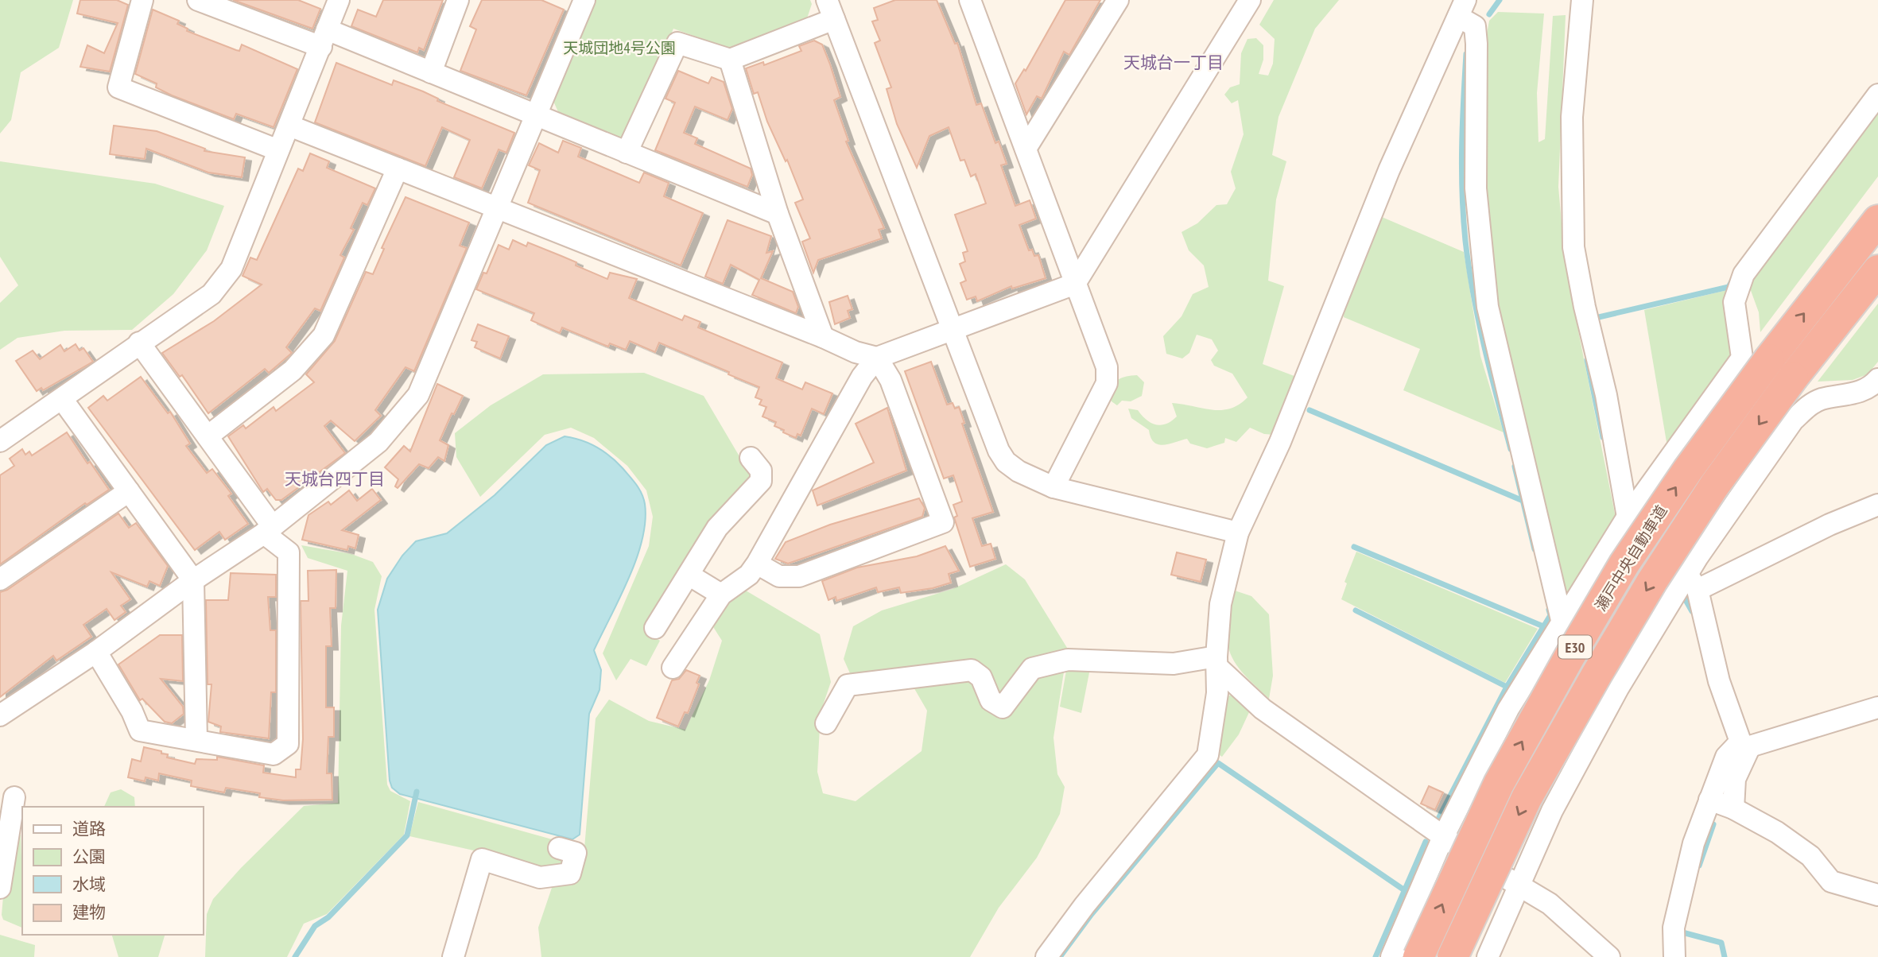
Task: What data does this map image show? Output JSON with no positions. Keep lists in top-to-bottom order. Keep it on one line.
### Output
{"streets":{"highway":["瀬戸中央自動車道","E30"]},"districts":["天城台一丁目","天城台四丁目"],"parks":["天城団地4号公園"],"legend":["道路","公園","水域","建物"]}
